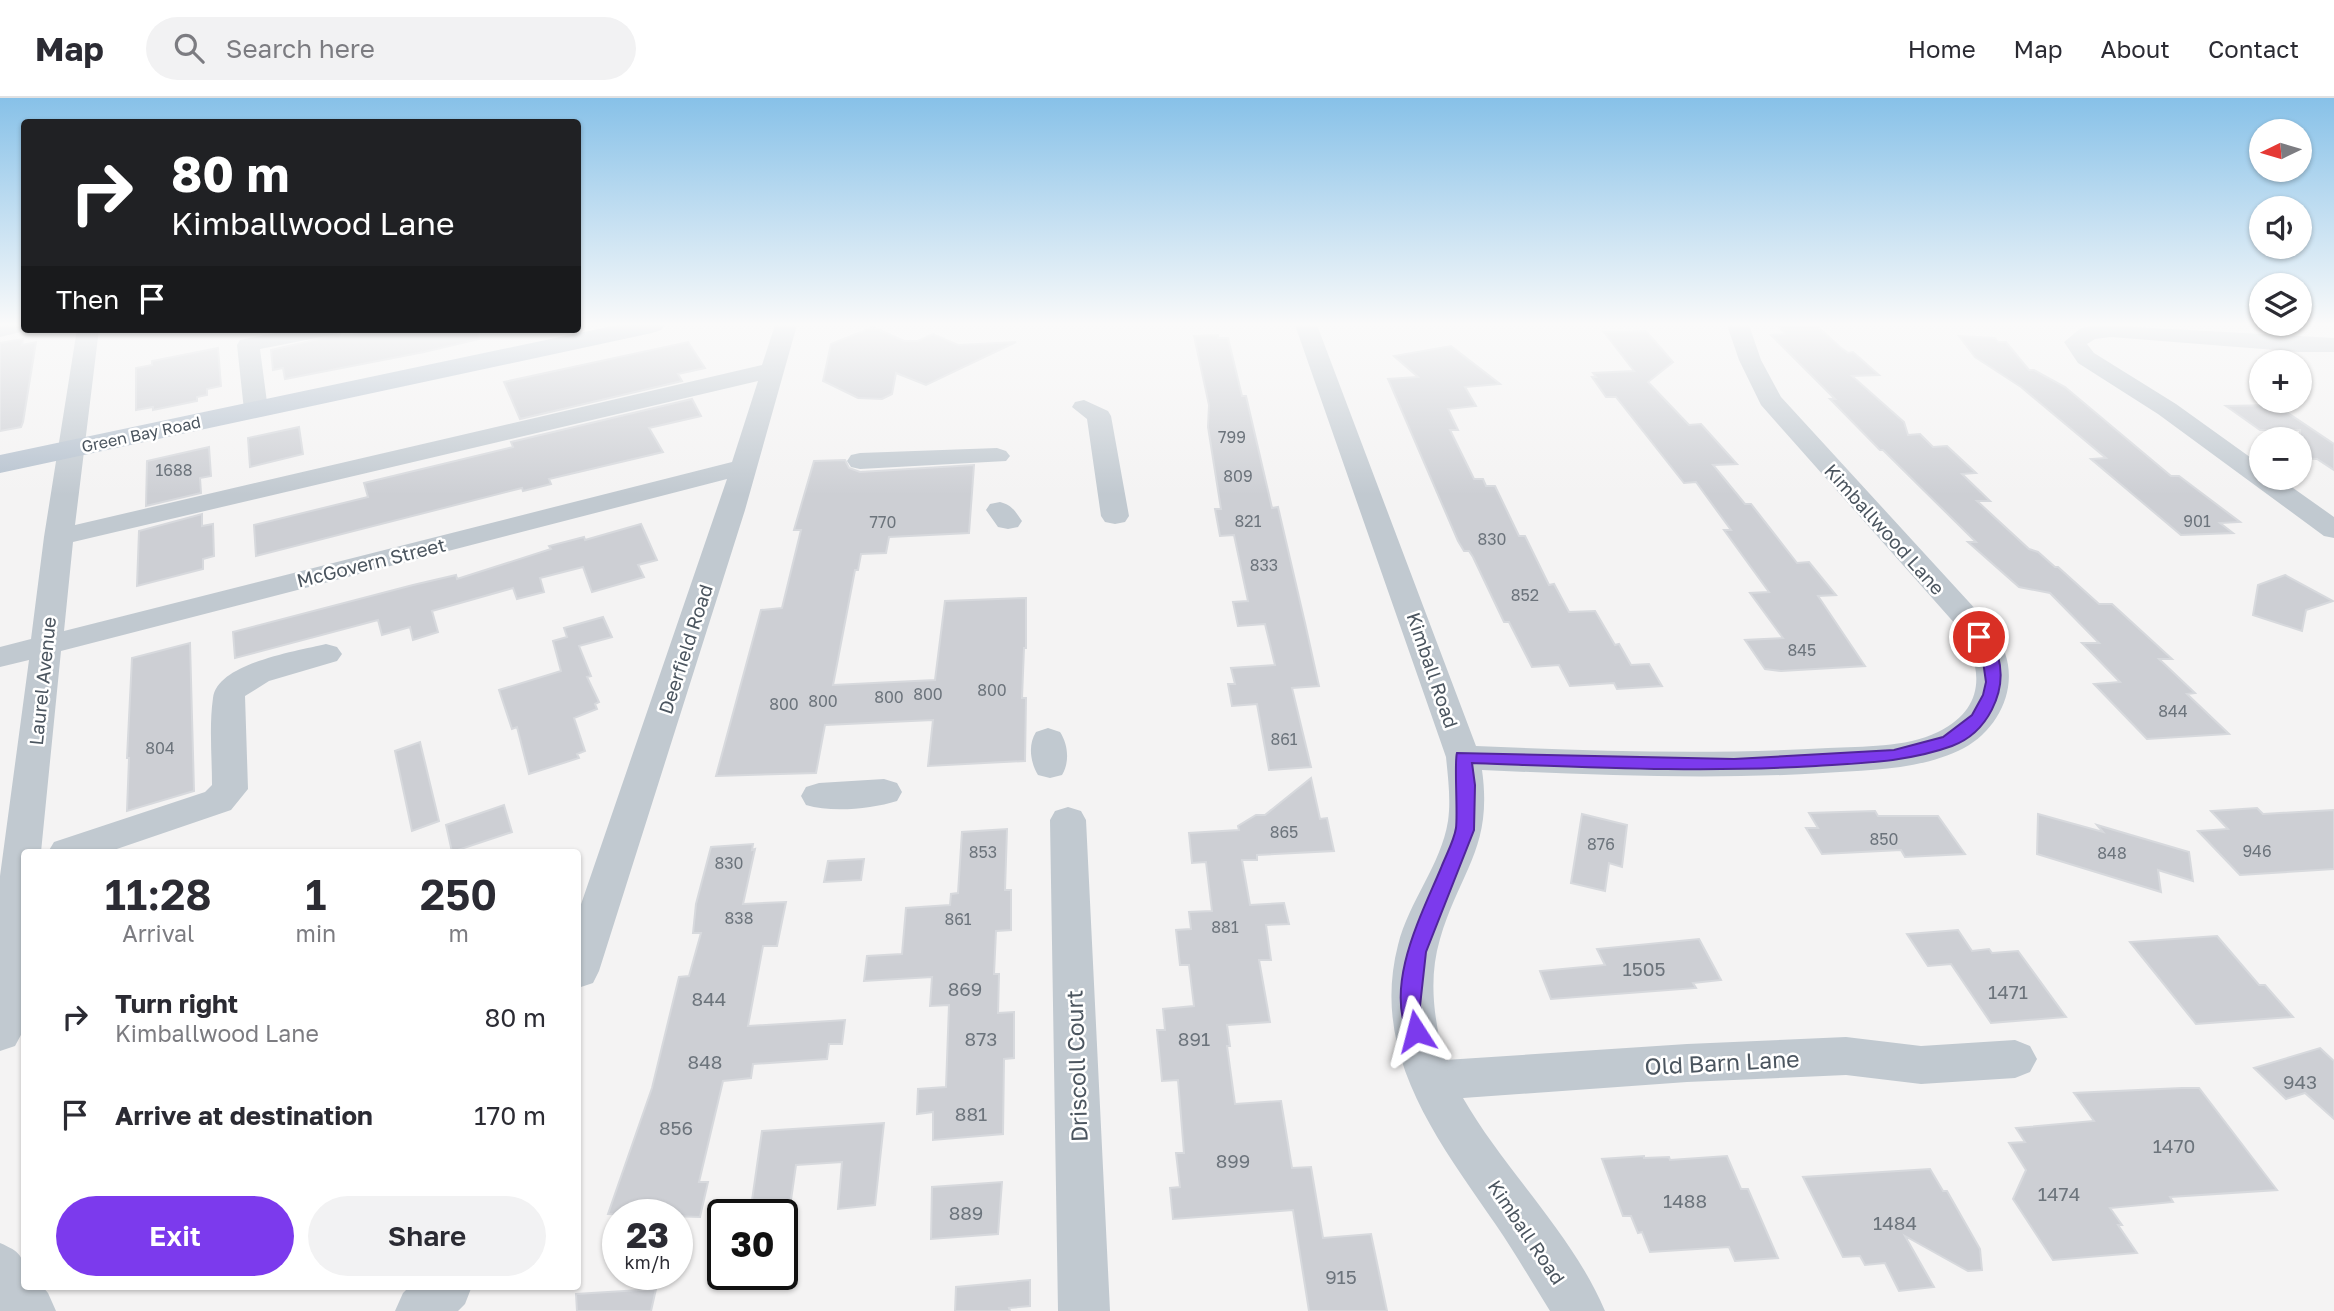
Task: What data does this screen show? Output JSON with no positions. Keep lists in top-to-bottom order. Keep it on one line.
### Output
{"streets":{"main road":["Green Bay Road"],"street":["Kimballwood Lane","McGovern Street","Deerfield Road","Kimball Road","Laurel Avenue","Old Barn Lane","Driscoll Court"]},"crossings":[["Green Bay Road","Laurel Avenue"],["Kimballwood Lane","Kimball Road"],["McGovern Street","Deerfield Road"],["McGovern Street","Laurel Avenue"],["Kimball Road","Old Barn Lane"]],"house_numbers":["799","1688","809","821","901","770","830","833","852","845","800","800","800","800","800","844","861","804","865","850","876","946","853","848","830","838","861","881","1505","869","1471","844","873","891","848","943","881","856","1470","899","1474","1488","889","1484","915"],"north":"left","page":{"header":"Map","search":"Search here","nav":["Home","Map","About","Contact"],"map_buttons":["+","−"],"turn":["80 m","Kimballwood Lane"],"then":"Then","eta":["11:28","Arrival","1","min","250","m"],"list":[{"name":"Turn right","note":"Kimballwood Lane","value":"80 m"},{"name":"Arrive at destination","value":"170 m"}],"buttons":["Exit","Share"],"speed":"23 km/h","limit":"30"}}
